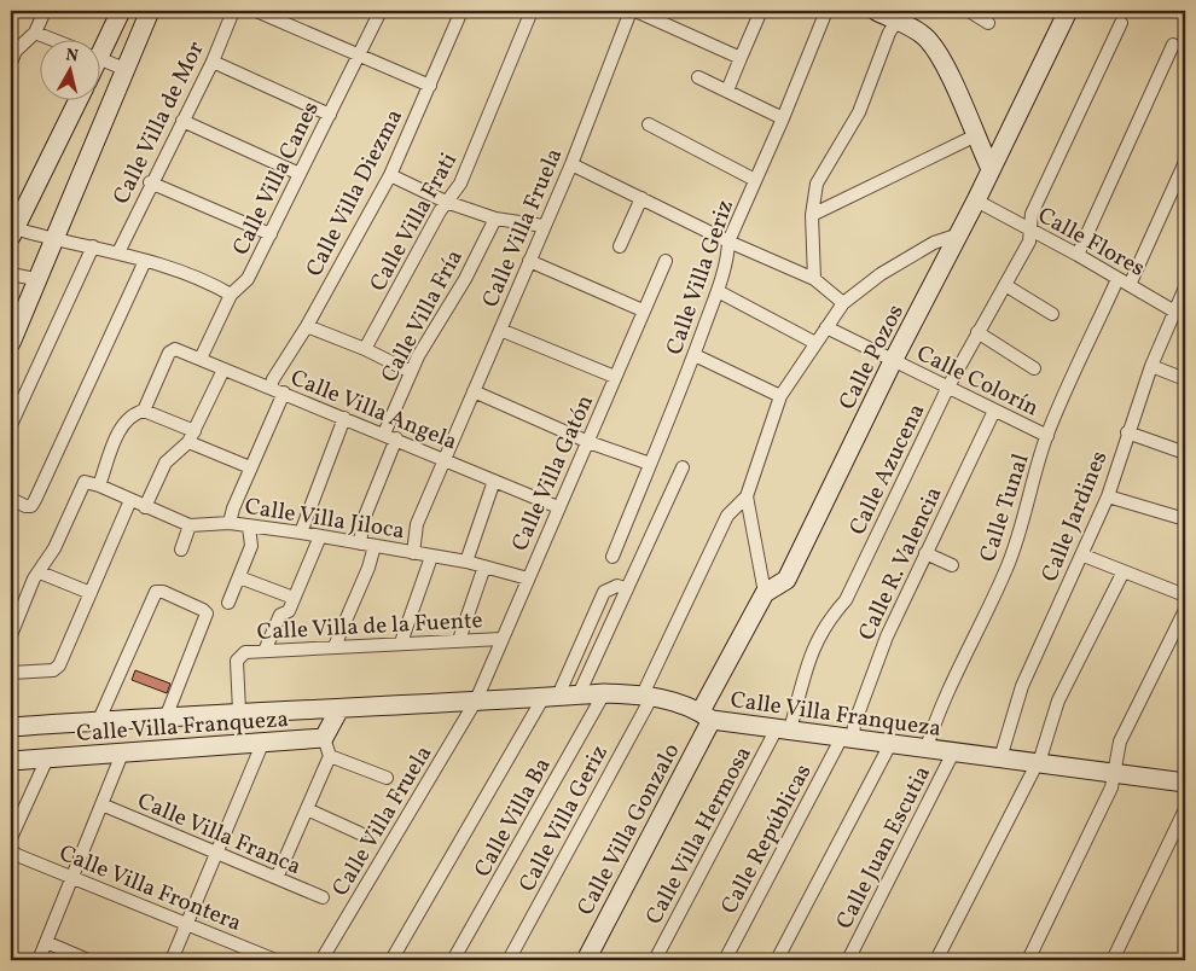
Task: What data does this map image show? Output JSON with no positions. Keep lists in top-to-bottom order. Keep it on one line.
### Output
{"streets":{"street":["Calle Villa de Mor","Calle Villa Canes","Calle Villa Diezma","Calle Villa Frati","Calle Villa Fruela","Calle Flores","Calle Villa Geriz","Calle Villa Fría","Calle Pozos","Calle Colorín","Calle Villa Angela","Calle Azucena","Calle Villa Gatón","Calle Tunal","Calle Jardines","Calle Villa Jiloca","Calle R. Valencia","Calle Villa de la Fuente","Calle Villa Franqueza","Calle Villa Ba","Calle Villa Gonzalo","Calle Villa Franca","Calle Villa Hermosa","Calle Repúblicas","Calle Juan Escutia","Calle Villa Frontera"]},"crossings":[["Calle Villa Canes","Calle Villa Angela"],["Calle Villa Diezma","Calle Villa Angela"],["Calle Villa Fruela","Calle Villa Angela"],["Calle Villa Fruela","Calle Villa Gatón"],["Calle Villa Fruela","Calle Villa Jiloca"],["Calle Villa Fruela","Calle Villa Franqueza"],["Calle Flores","Calle Pozos"],["Calle Flores","Calle Azucena"],["Calle Flores","Calle Tunal"],["Calle Flores","Calle Jardines"],["Calle Villa Geriz","Calle Villa Franqueza"],["Calle Villa Fría","Calle Villa Angela"],["Calle Pozos","Calle Colorín"],["Calle Pozos","Calle Villa Franqueza"],["Calle Pozos","Calle Villa Gonzalo"],["Calle Colorín","Calle Azucena"],["Calle Colorín","Calle Tunal"],["Calle Colorín","Calle R. Valencia"],["Calle Villa Angela","Calle Villa Gatón"],["Calle Azucena","Calle Villa Franqueza"],["Calle Azucena","Calle Villa Hermosa"],["Calle Villa Gatón","Calle Villa Jiloca"],["Calle Villa Gatón","Calle Villa de la Fuente"],["Calle Villa Gatón","Calle Villa Franqueza"],["Calle Tunal","Calle Villa Franqueza"],["Calle Jardines","Calle Villa Franqueza"],["Calle R. Valencia","Calle Villa Franqueza"],["Calle R. Valencia","Calle Repúblicas"],["Calle Villa de la Fuente","Calle Villa Franqueza"],["Calle Villa Franqueza","Calle Villa Ba"],["Calle Villa Franqueza","Calle Villa Gonzalo"],["Calle Villa Franqueza","Calle Villa Hermosa"],["Calle Villa Franqueza","Calle Repúblicas"],["Calle Villa Franqueza","Calle Juan Escutia"]],"north":"top"}
